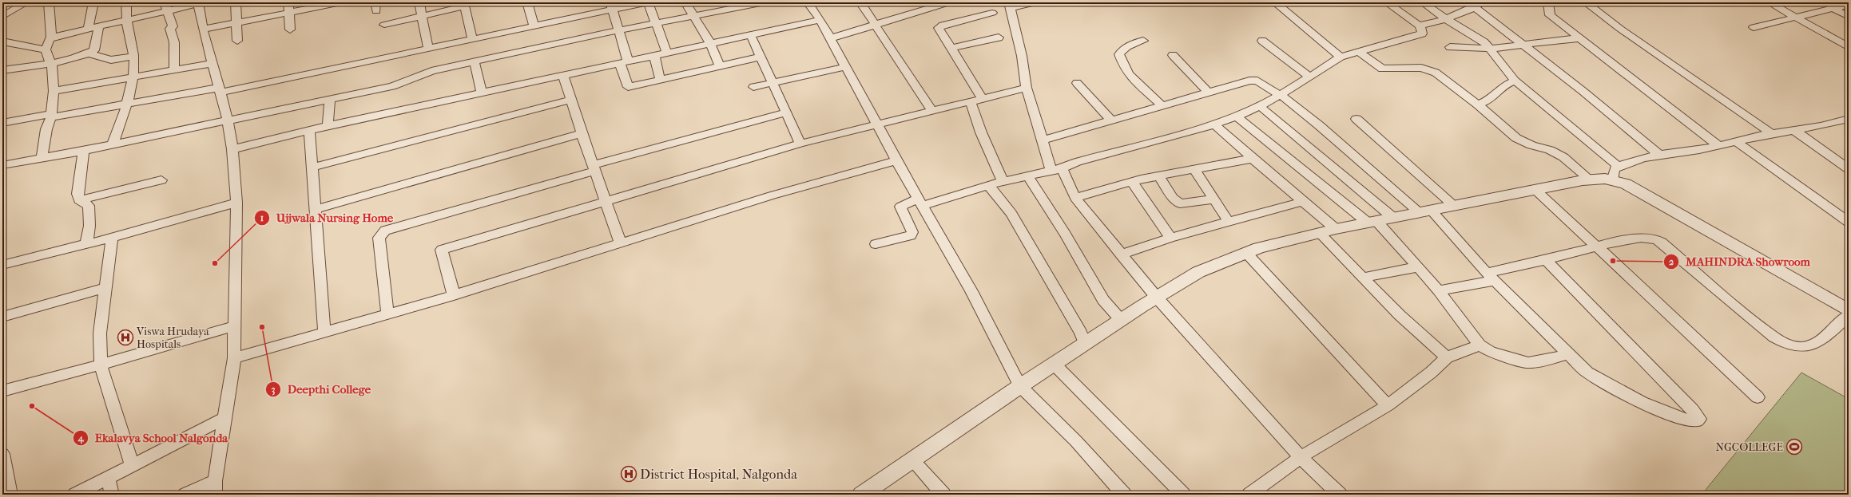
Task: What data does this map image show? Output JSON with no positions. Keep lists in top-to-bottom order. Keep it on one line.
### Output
{"places":{"other":["MAHINDRA Showroom","Ujjwala Nursing Home","Deepthi College","Ekalavya School Nalgonda"],"hospital":["Viswa Hrudaya Hospitals","District Hospital, Nalgonda"],"sports":["NGCOLLEGE"]}}
